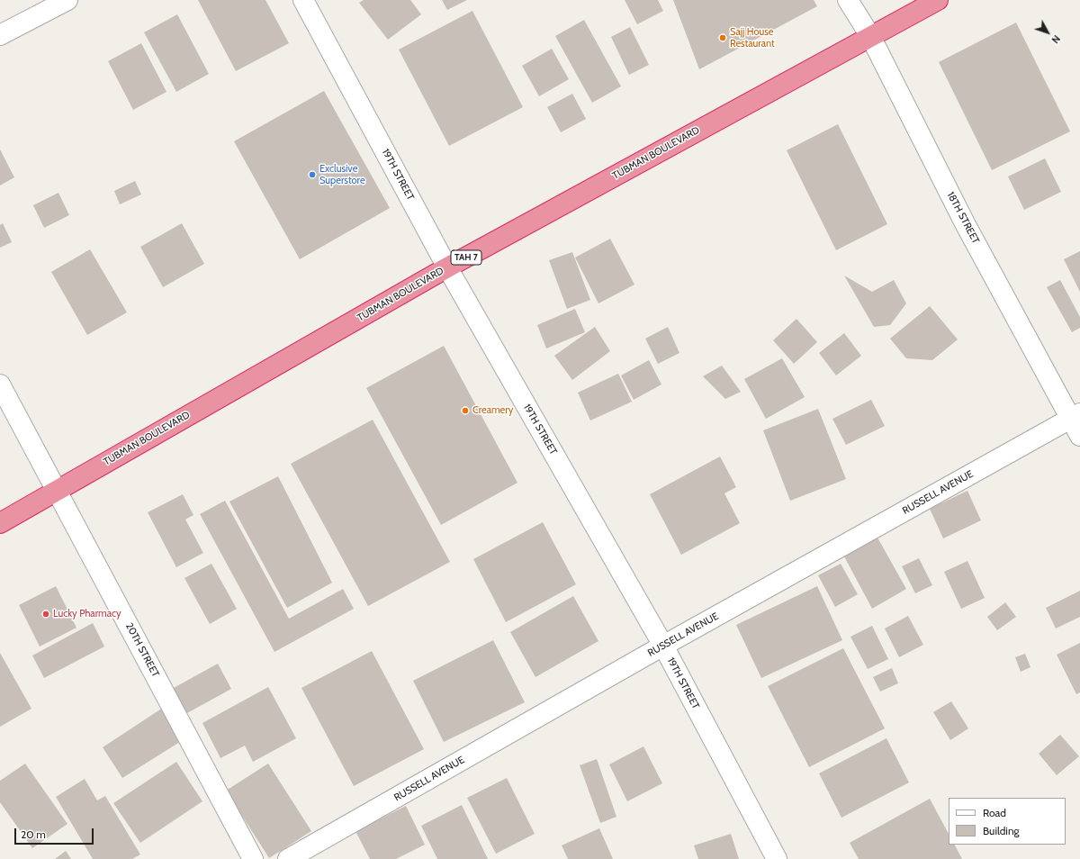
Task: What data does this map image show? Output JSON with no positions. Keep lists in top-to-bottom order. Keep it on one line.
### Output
{"streets":{"highway":["TUBMAN BOULEVARD","TAH 7"],"street":["19TH STREET","18TH STREET","RUSSELL AVENUE","20TH STREET"]},"crossings":[["TUBMAN BOULEVARD","19TH STREET"],["TUBMAN BOULEVARD","18TH STREET"],["TUBMAN BOULEVARD","20TH STREET"],["19TH STREET","RUSSELL AVENUE"],["18TH STREET","RUSSELL AVENUE"]],"places":["Sajj House Restaurant","Exclusive Superstore","Creamery","Lucky Pharmacy"],"legend":["Road","Building"],"scale_bar":"20 m","north":"bottom right"}
